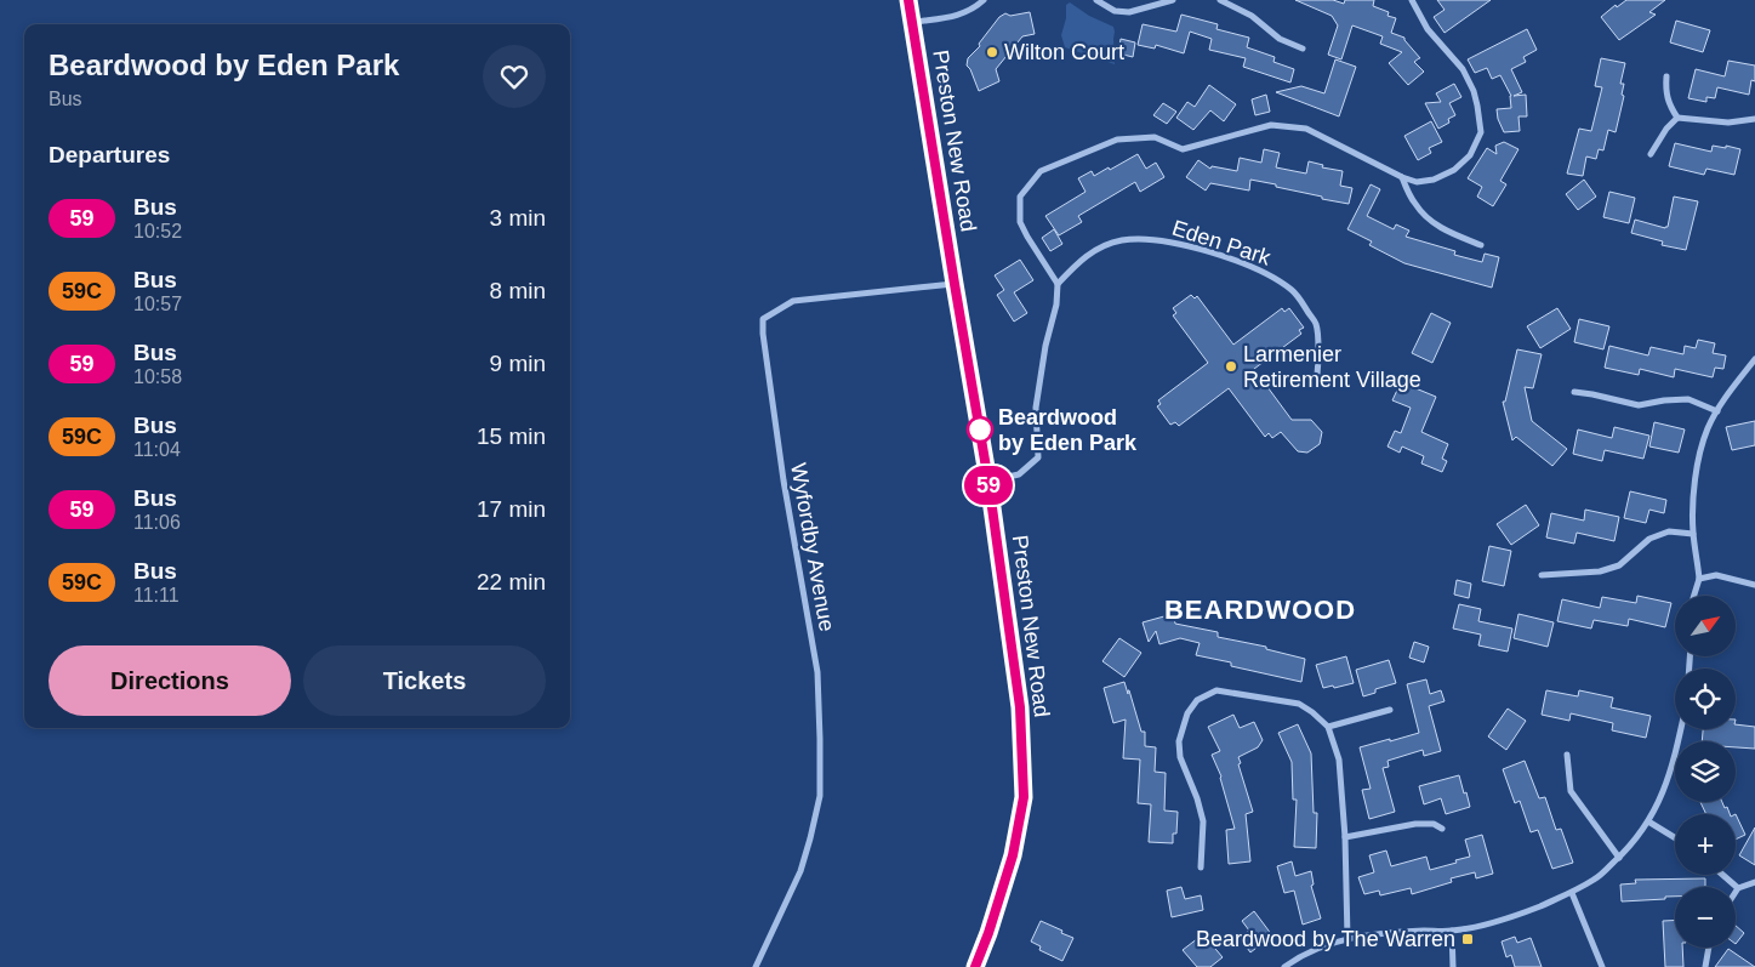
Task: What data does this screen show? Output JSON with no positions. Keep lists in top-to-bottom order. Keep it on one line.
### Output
{"streets":{"highway":["Preston New Road"],"street":["Eden Park","Wyfordby Avenue"]},"crossings":[["Preston New Road","Wyfordby Avenue"]],"districts":["BEARDWOOD"],"places":{"other":["Wilton Court","Larmenier Retirement Village","Beardwood by Eden Park"],"transit":["Beardwood by The Warren"]},"lines":["bus line 59"],"north":"top right","page":{"on_map":"59","heading":[["Beardwood by Eden Park","Bus"],"Departures"],"list":[{"mark":"59","name":"Bus","note":"10:52","value":"3 min"},{"mark":"59C","name":"Bus","note":"10:57","value":"8 min"},{"mark":"59","name":"Bus","note":"10:58","value":"9 min"},{"mark":"59C","name":"Bus","note":"11:04","value":"15 min"},{"mark":"59","name":"Bus","note":"11:06","value":"17 min"},{"mark":"59C","name":"Bus","note":"11:11","value":"22 min"}],"map_buttons":["+","−"],"buttons":["Directions","Tickets"]}}
